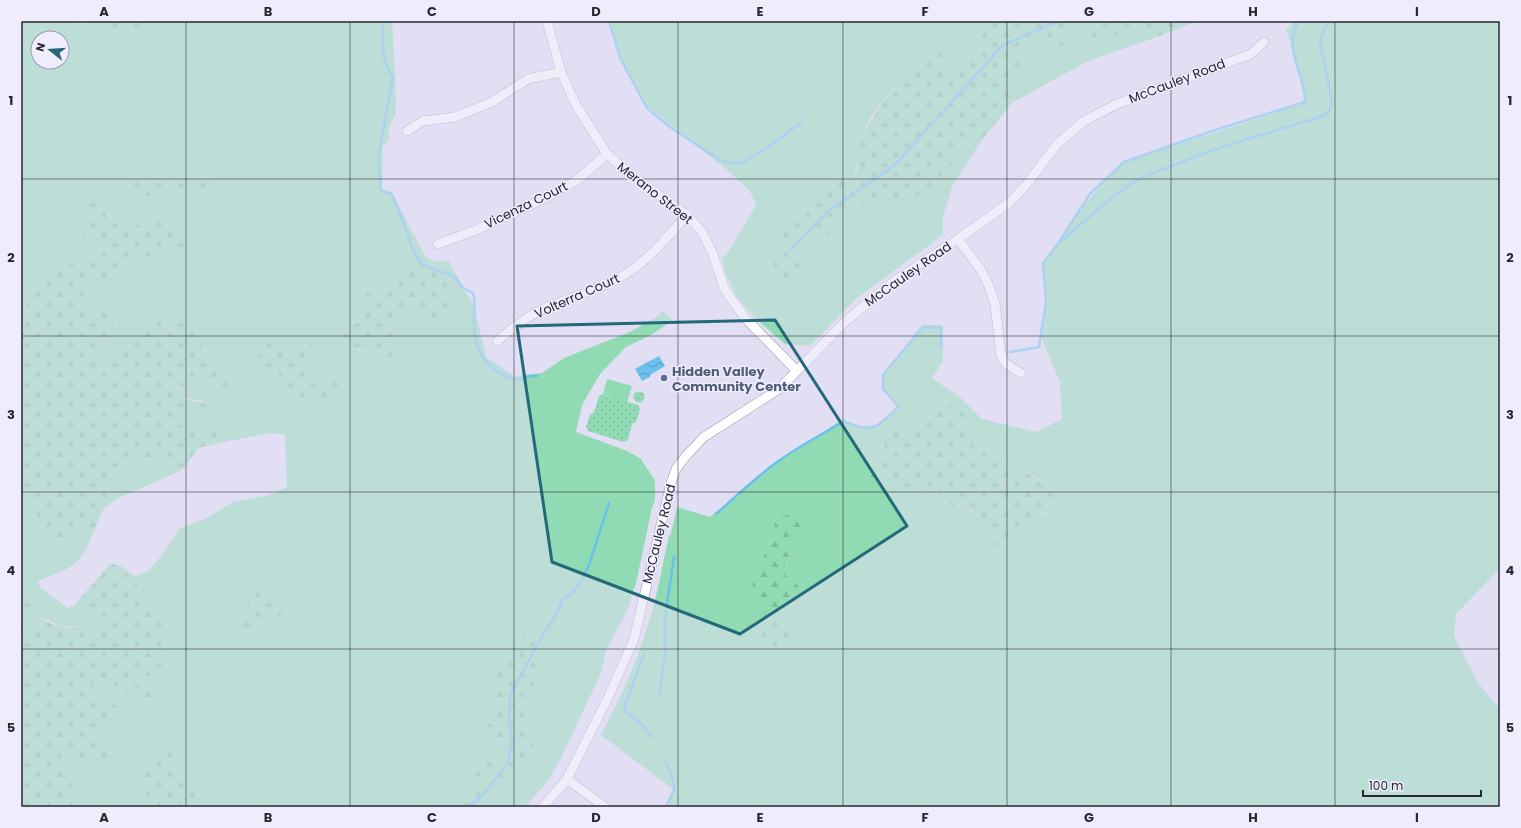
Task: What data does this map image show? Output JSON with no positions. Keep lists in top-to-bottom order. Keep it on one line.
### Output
{"streets":{"street":["McCauley Road","Merano Street","Vicenza Court","Volterra Court"]},"crossings":[["McCauley Road","Merano Street"],["Merano Street","Vicenza Court"],["Merano Street","Volterra Court"]],"places":["Hidden Valley Community Center"],"scale_bar":"100 m","north":"left","grid":{"columns":["A","B","C","D","E","F","G","H","I"],"rows":["1","2","3","4","5"]}}
